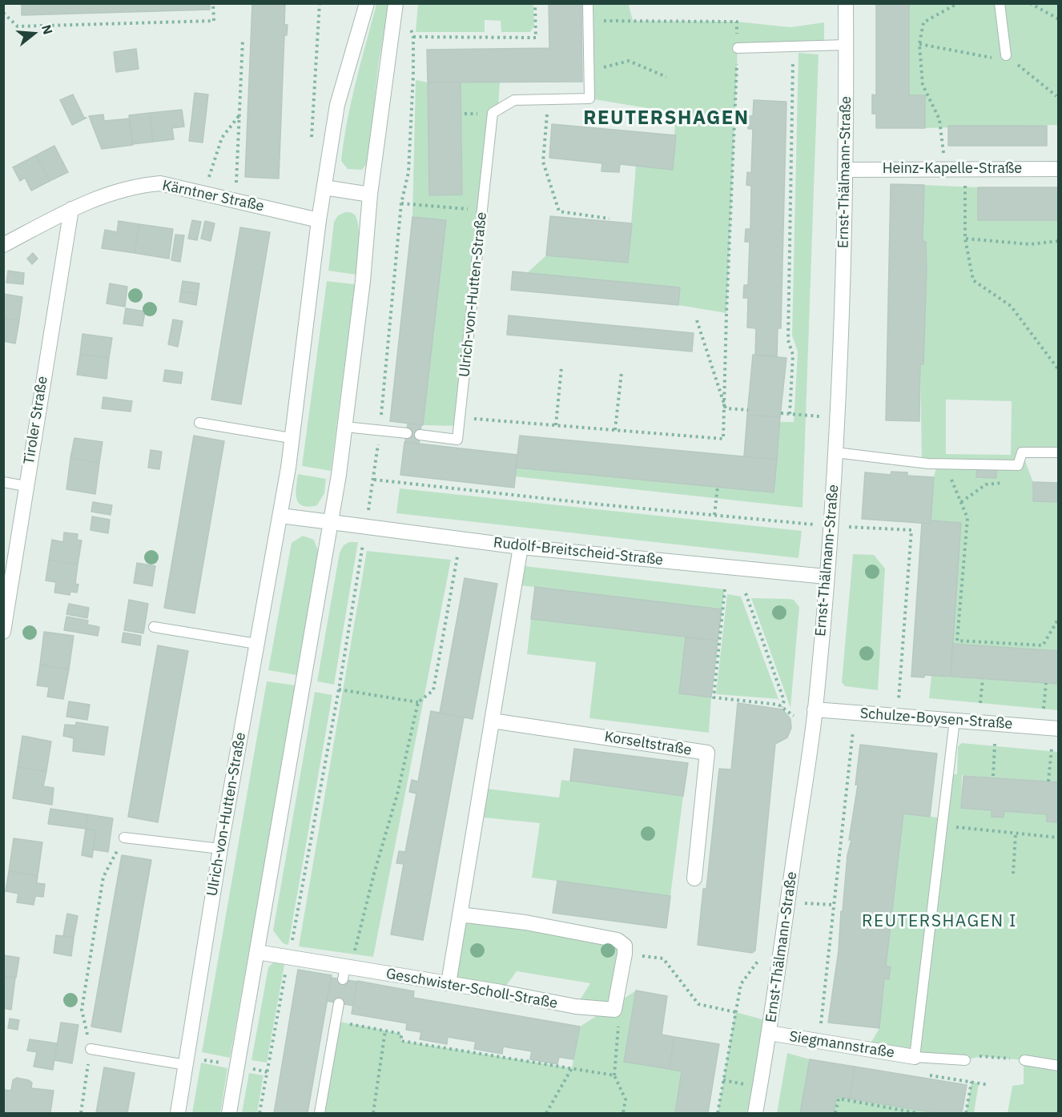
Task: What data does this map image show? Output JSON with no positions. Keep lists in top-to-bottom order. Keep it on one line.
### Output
{"streets":{"street":["Heinz-Kapelle-Straße","Ernst-Thälmann-Straße","Kärntner Straße","Ulrich-von-Hutten-Straße","Tiroler Straße","Rudolf-Breitscheid-Straße","Schulze-Boysen-Straße","Korseltstraße","Geschwister-Scholl-Straße","Siegmannstraße"]},"crossings":[["Heinz-Kapelle-Straße","Ernst-Thälmann-Straße"],["Ernst-Thälmann-Straße","Rudolf-Breitscheid-Straße"],["Ernst-Thälmann-Straße","Schulze-Boysen-Straße"],["Ernst-Thälmann-Straße","Siegmannstraße"],["Kärntner Straße","Ulrich-von-Hutten-Straße"],["Kärntner Straße","Tiroler Straße"]],"districts":["REUTERSHAGEN","REUTERSHAGEN I"],"north":"right"}
